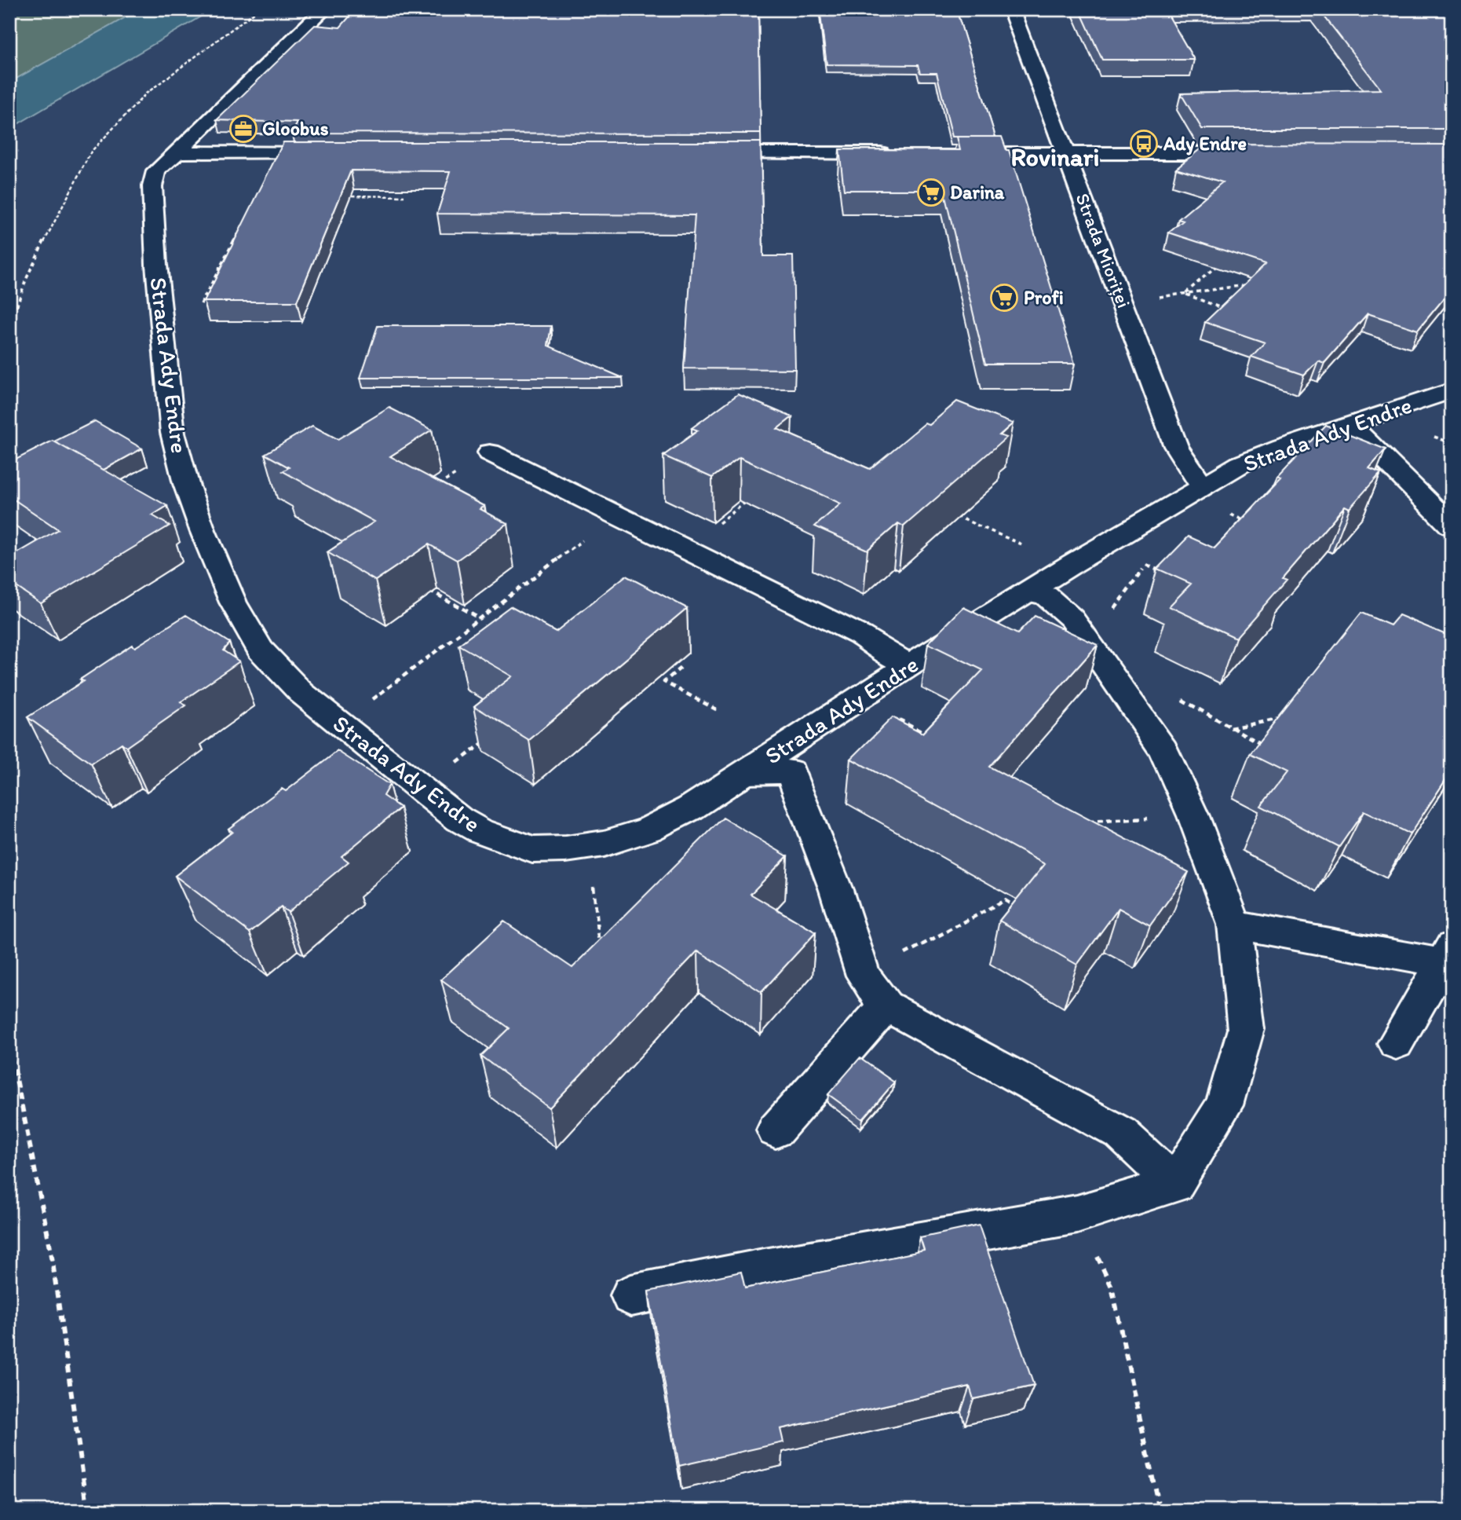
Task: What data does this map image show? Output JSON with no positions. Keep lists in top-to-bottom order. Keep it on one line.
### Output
{"streets":{"street":["Strada Mioriței","Strada Ady Endre"]},"crossings":[["Strada Mioriței","Strada Ady Endre"]],"districts":["Rovinari"],"places":{"office":["Gloobus"],"bus stop":["Ady Endre"],"supermarket":["Darina","Profi"]}}
